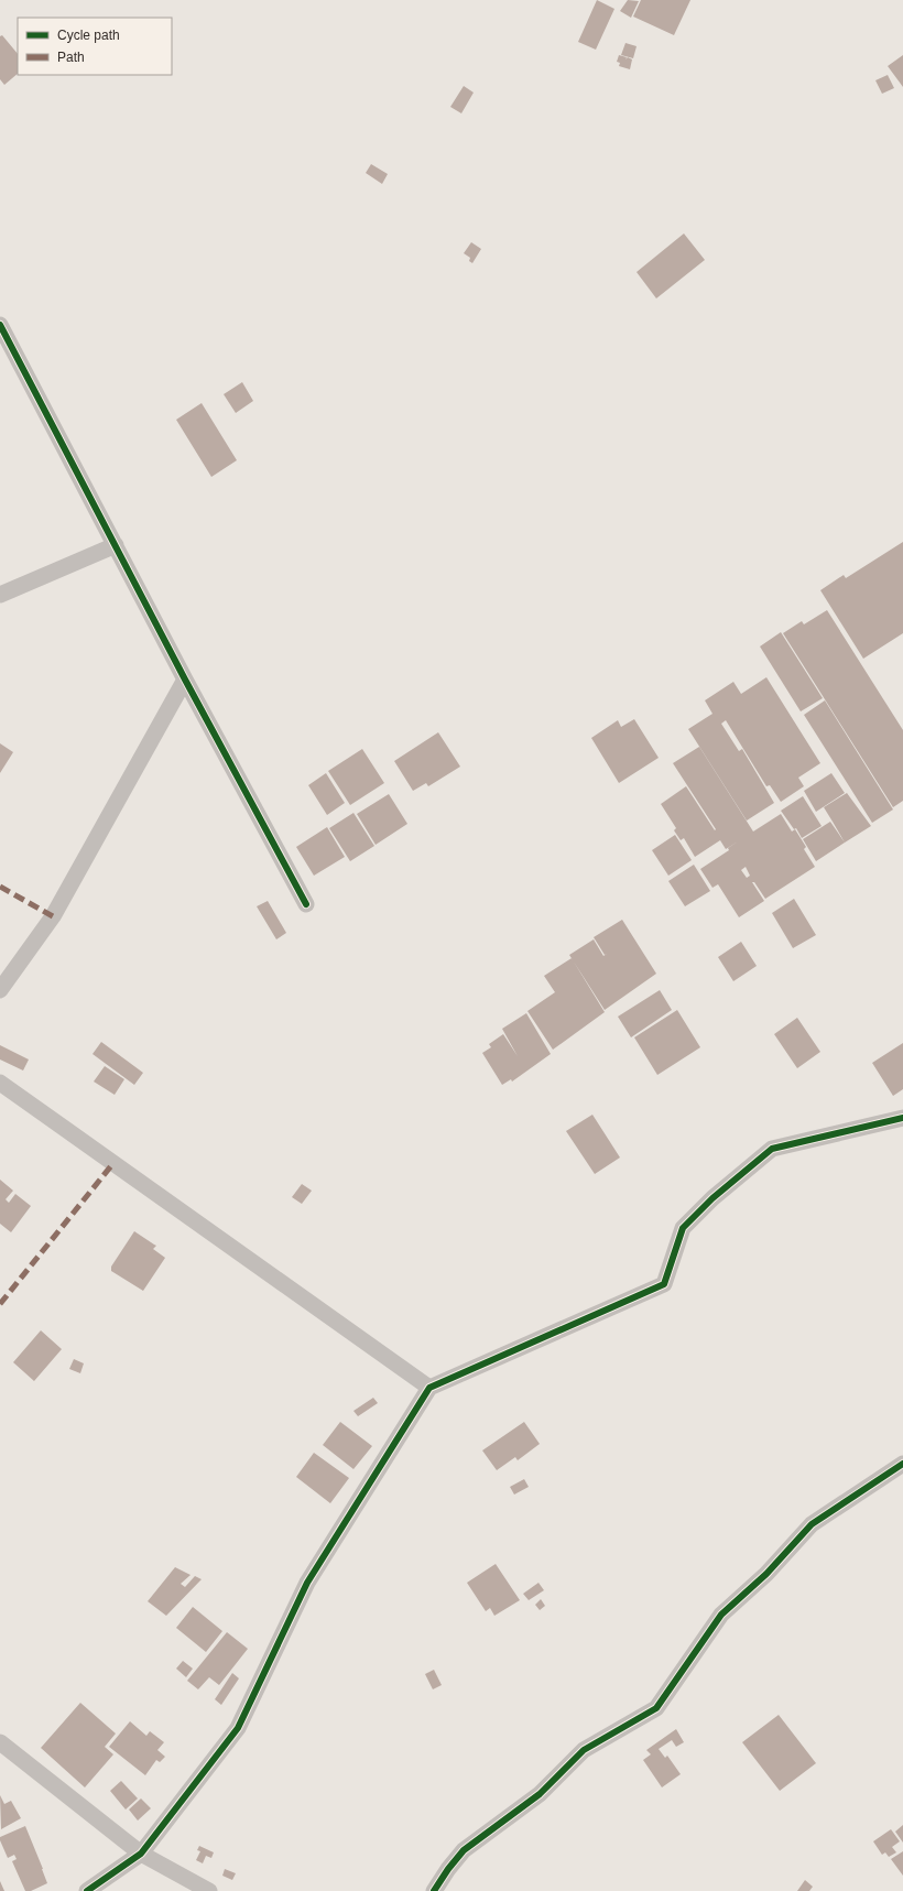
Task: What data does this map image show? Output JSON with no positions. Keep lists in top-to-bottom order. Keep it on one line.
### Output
{"legend":["Cycle path","Path"]}
